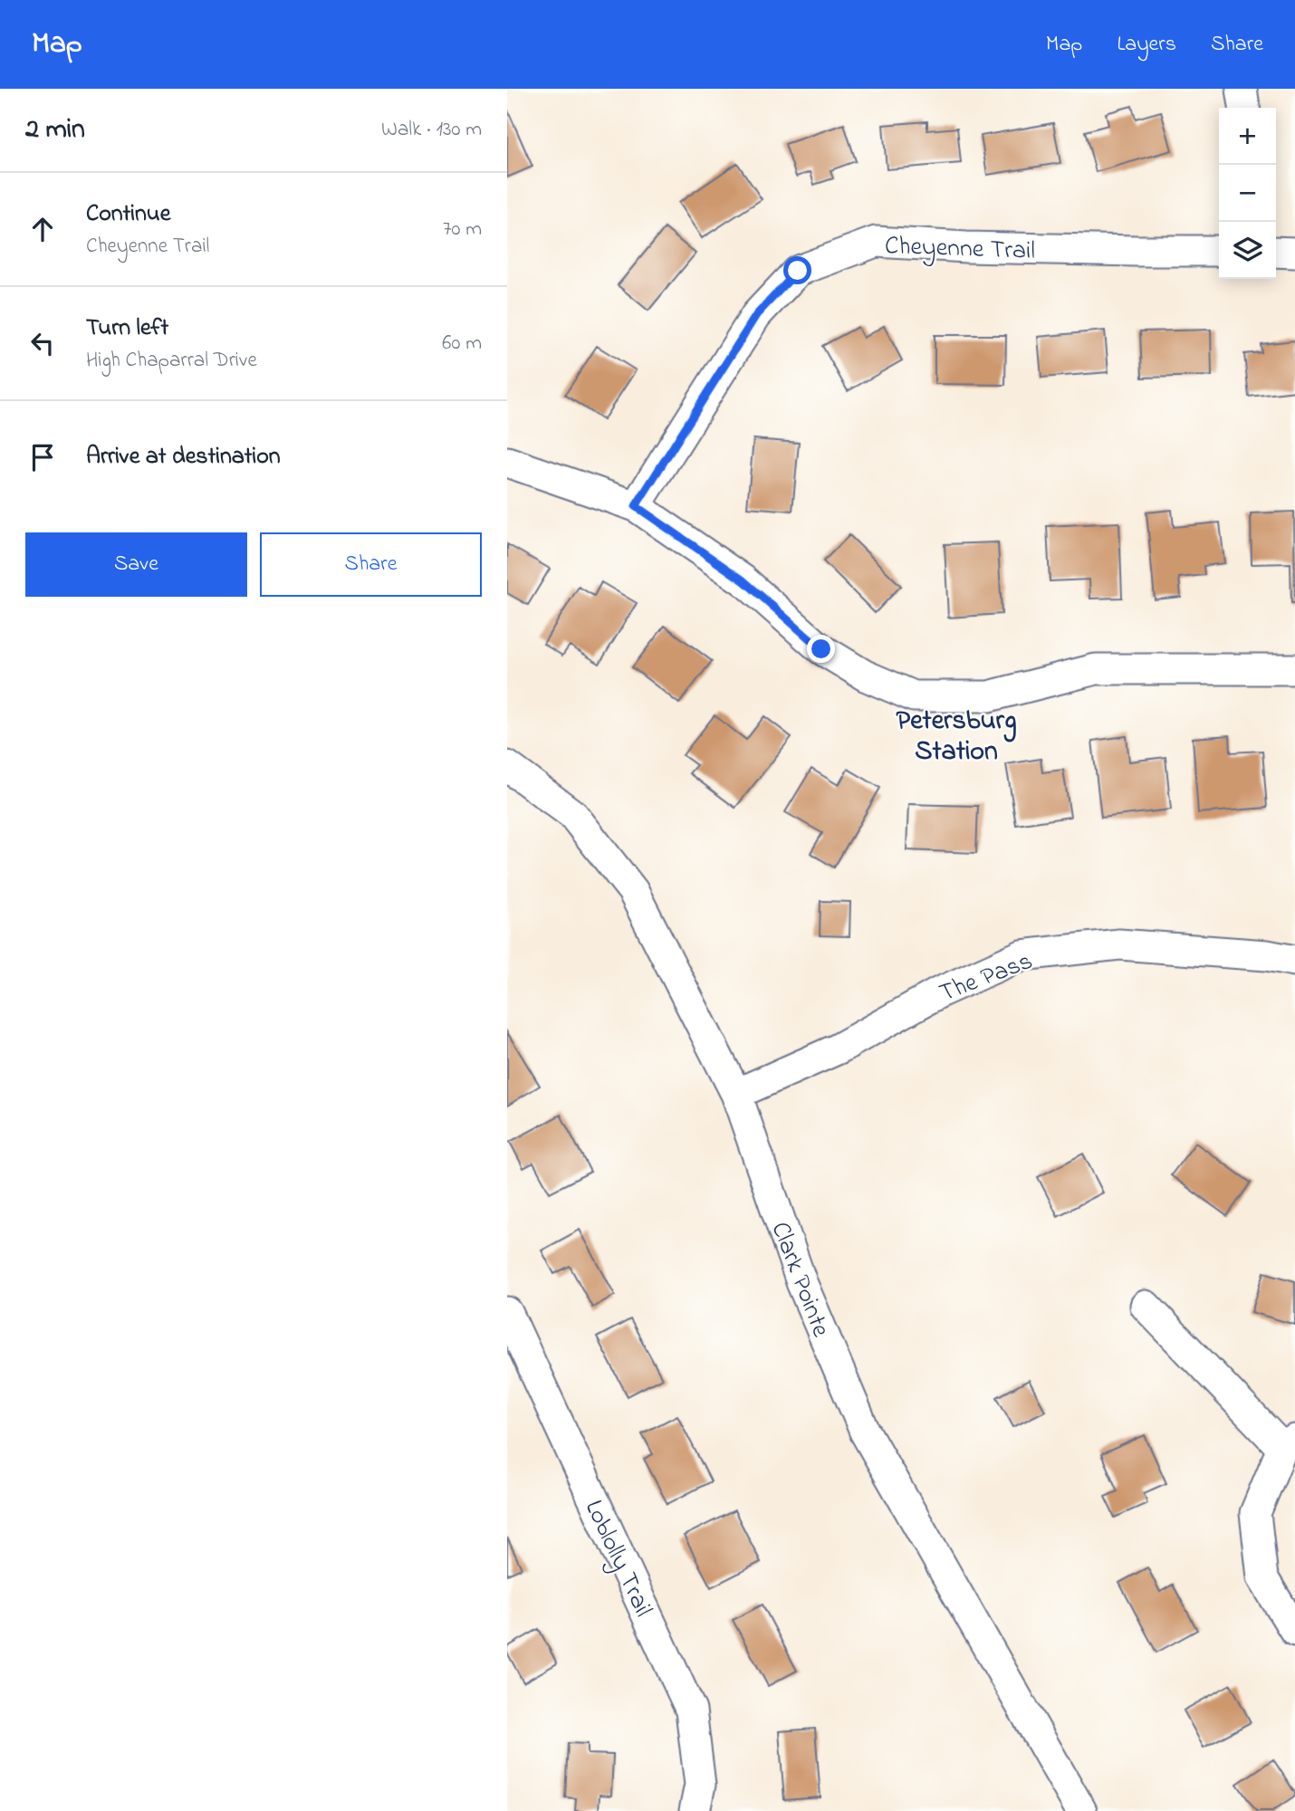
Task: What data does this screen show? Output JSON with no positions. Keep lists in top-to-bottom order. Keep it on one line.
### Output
{"streets":{"street":["Cheyenne Trail","The Pass","Clark Pointe","Loblolly Trail"]},"crossings":[["The Pass","Clark Pointe"]],"districts":["Petersburg Station"],"page":{"header":"Map","nav":["Map","Layers","Share"],"heading":["2 min","Walk · 130 m"],"map_buttons":["+","−"],"list":[["Continue","Cheyenne Trail","70 m"],["Turn left","High Chaparral Drive","60 m"],"Arrive at destination"],"buttons":["Save","Share"]}}
